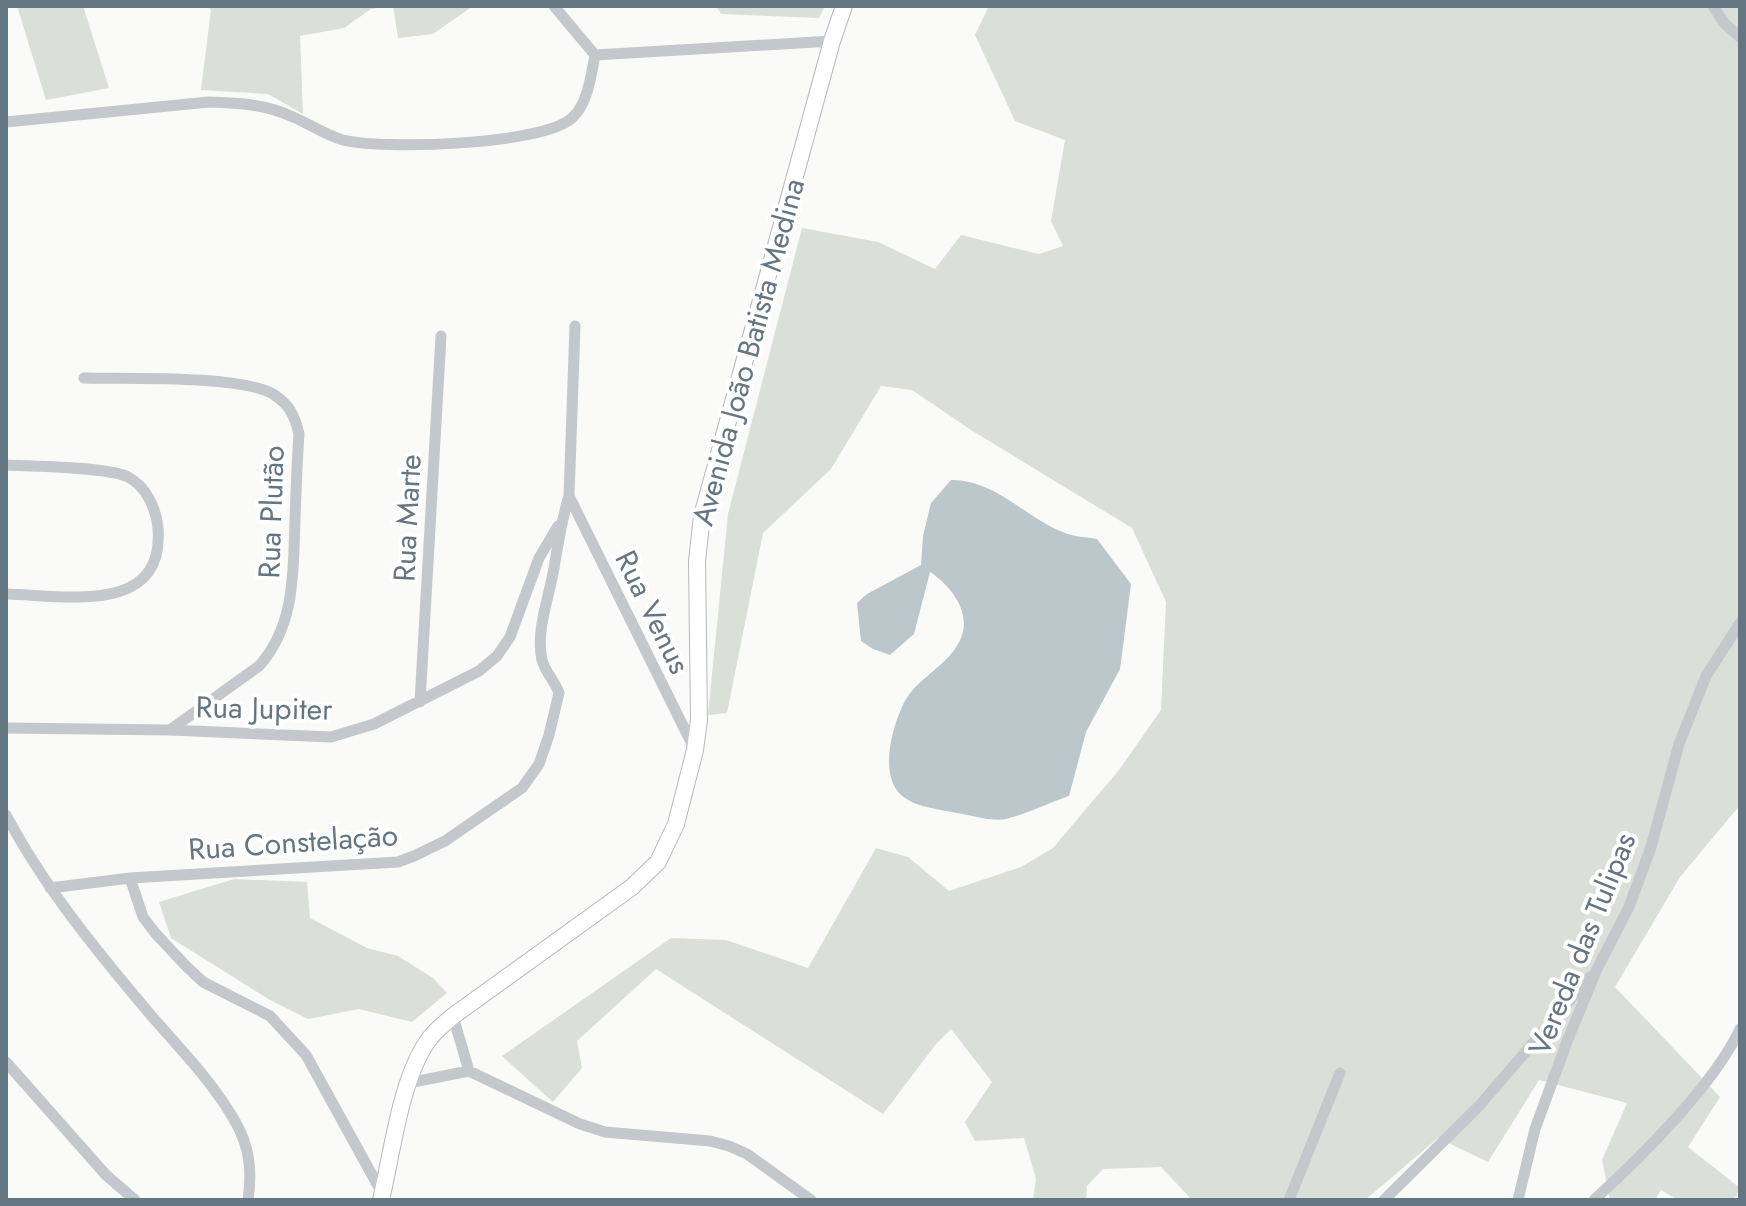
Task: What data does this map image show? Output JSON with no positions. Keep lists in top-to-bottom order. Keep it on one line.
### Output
{"streets":{"main road":["Avenida João Batista Medina"],"street":["Rua Plutão","Rua Marte","Rua Venus","Rua Jupiter","Rua Constelação","Vereda das Tulipas"]},"crossings":[["Avenida João Batista Medina","Rua Venus"],["Rua Plutão","Rua Jupiter"],["Rua Marte","Rua Jupiter"],["Rua Venus","Rua Constelação"],["Rua Jupiter","Rua Constelação"]]}
